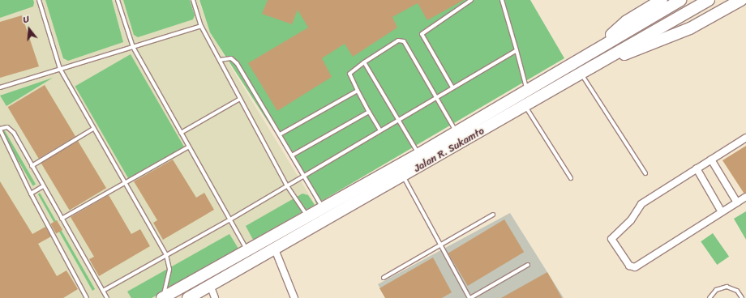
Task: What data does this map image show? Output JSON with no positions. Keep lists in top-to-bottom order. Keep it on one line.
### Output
{"streets":{"highway":["Jalan R. Sukamto"]},"north":"top"}
